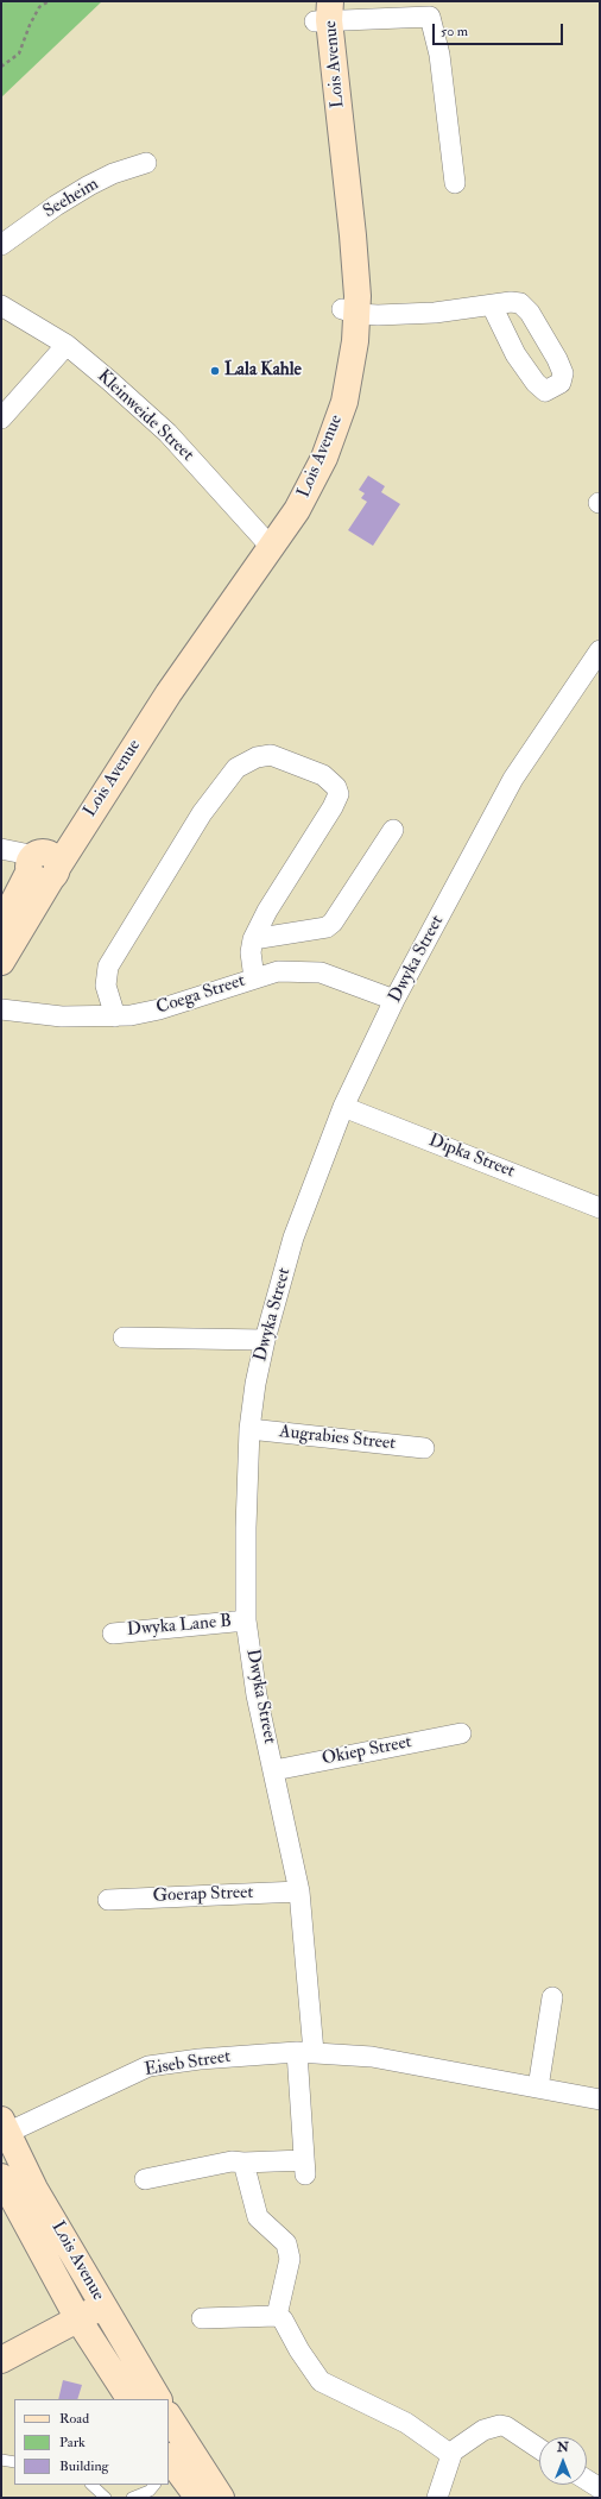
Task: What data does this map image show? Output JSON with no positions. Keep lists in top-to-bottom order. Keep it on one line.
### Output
{"streets":{"street":["Lois Avenue","Seeheim","Kleinweide Street","Dwyka Street","Coega Street","Dipka Street","Augrabies Street","Dwyka Lane B","Okiep Street","Goerap Street","Eiseb Street"]},"crossings":[["Lois Avenue","Kleinweide Street"],["Lois Avenue","Eiseb Street"],["Dwyka Street","Coega Street"],["Dwyka Street","Dipka Street"],["Dwyka Street","Augrabies Street"],["Dwyka Street","Dwyka Lane B"],["Dwyka Street","Okiep Street"],["Dwyka Street","Goerap Street"],["Dwyka Street","Eiseb Street"]],"places":["Lala Kahle"],"legend":["Road","Park","Building"],"scale_bar":"50 m","north":"top"}
